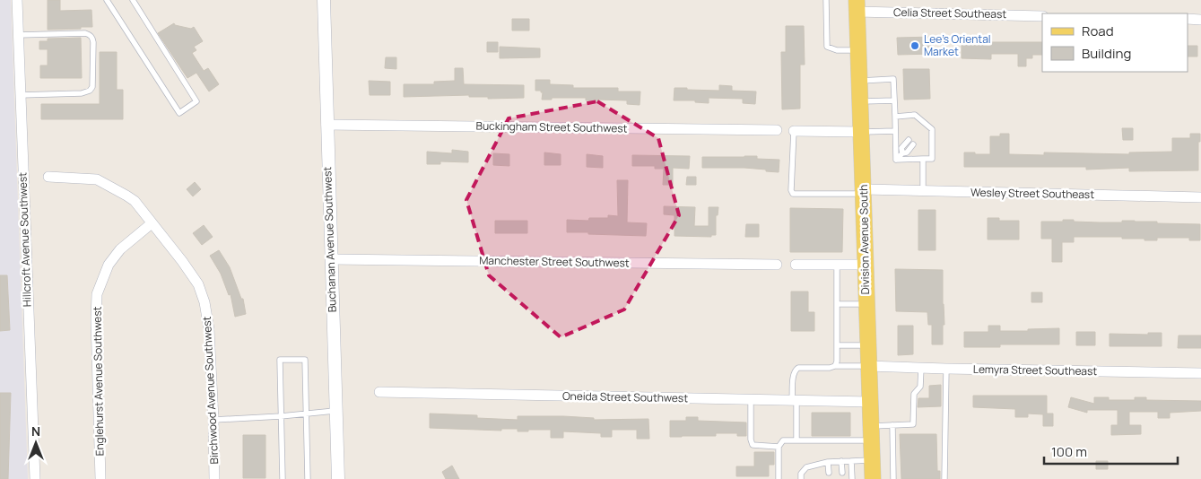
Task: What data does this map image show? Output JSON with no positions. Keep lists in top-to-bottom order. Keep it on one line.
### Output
{"streets":{"main road":["Division Avenue South"],"street":["Celia Street Southeast","Buckingham Street Southwest","Wesley Street Southeast","Hillcroft Avenue Southwest","Buchanan Avenue Southwest","Manchester Street Southwest","Lemyra Street Southeast","Englehurst Avenue Southwest","Birchwood Avenue Southwest","Oneida Street Southwest"]},"crossings":[["Celia Street Southeast","Division Avenue South"],["Buckingham Street Southwest","Buchanan Avenue Southwest"],["Wesley Street Southeast","Division Avenue South"],["Buchanan Avenue Southwest","Manchester Street Southwest"],["Division Avenue South","Lemyra Street Southeast"],["Division Avenue South","Oneida Street Southwest"],["Englehurst Avenue Southwest","Birchwood Avenue Southwest"]],"places":["Lee's Oriental Market"],"legend":["Road","Building"],"scale_bar":"100 m","north":"top"}
